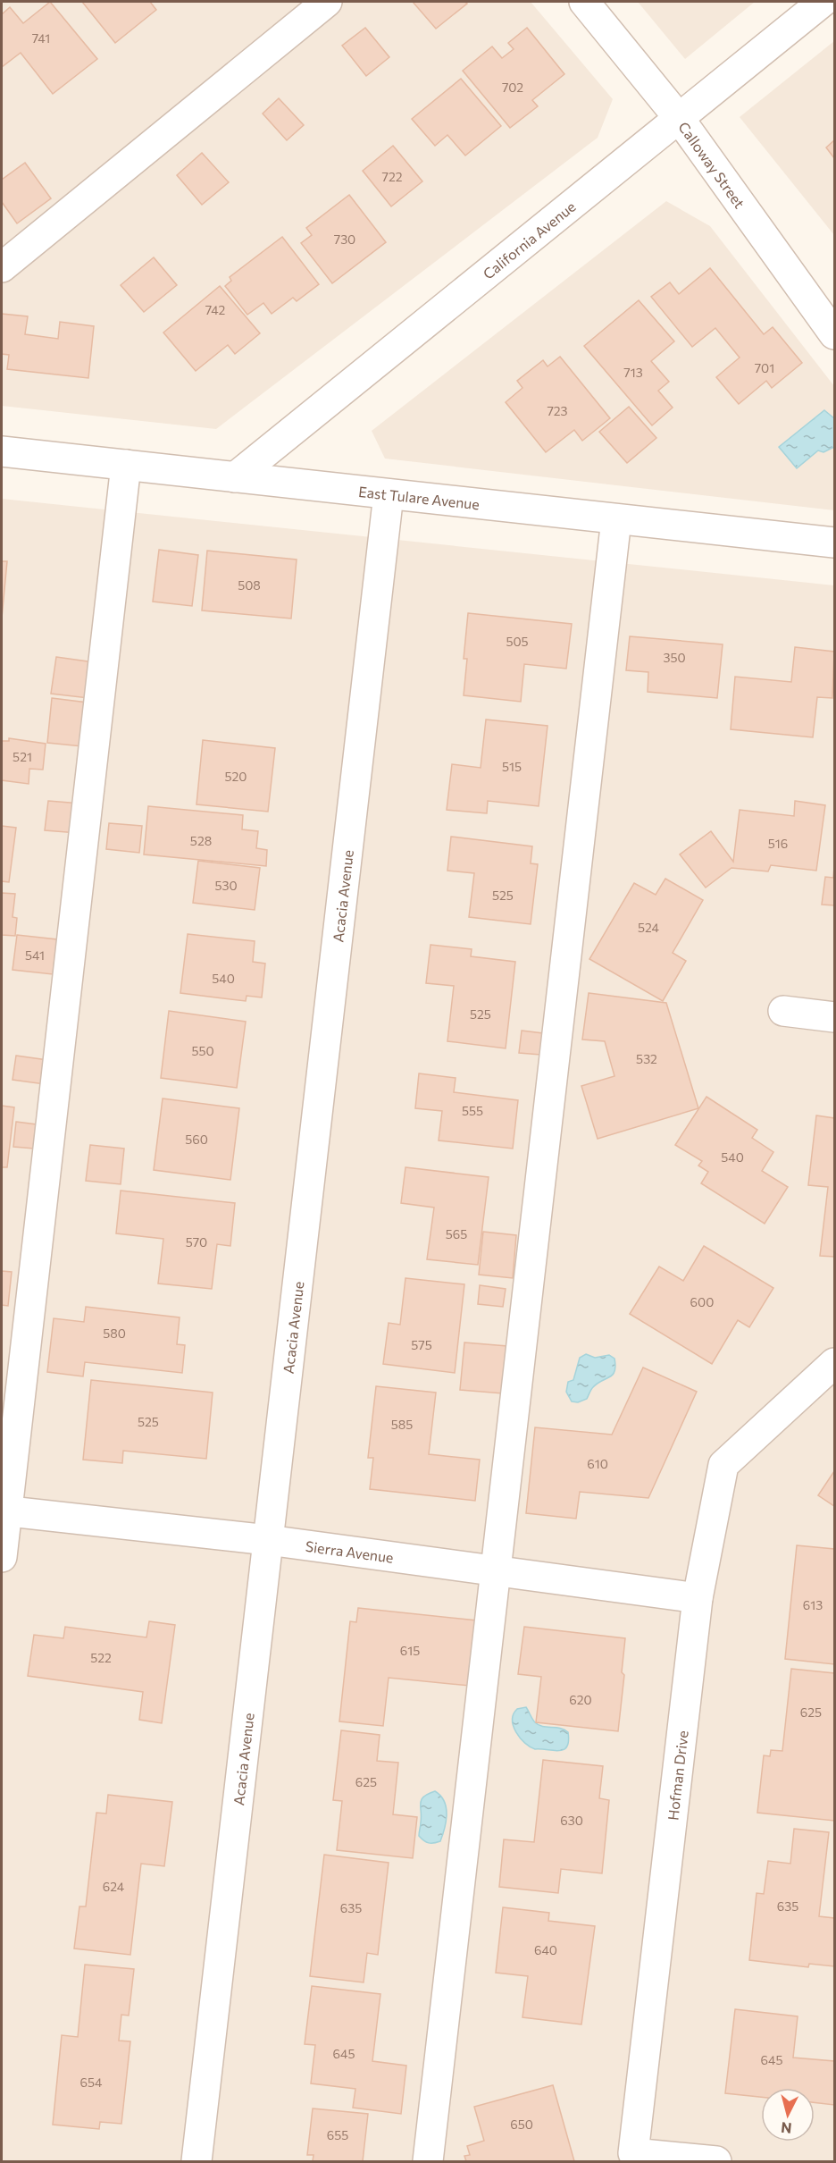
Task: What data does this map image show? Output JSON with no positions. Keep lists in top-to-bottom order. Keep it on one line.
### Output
{"streets":{"street":["Calloway Street","California Avenue","East Tulare Avenue","Acacia Avenue","Sierra Avenue","Hofman Drive"]},"crossings":[["Calloway Street","California Avenue"],["California Avenue","East Tulare Avenue"],["East Tulare Avenue","Acacia Avenue"],["Acacia Avenue","Sierra Avenue"],["Sierra Avenue","Hofman Drive"]],"house_numbers":["741","702","722","730","742","701","713","723","508","505","350","521","515","520","528","516","530","525","524","541","540","525","550","532","555","560","540","565","570","600","580","575","525","585","610","613","615","522","620","625","625","630","624","635","635","640","645","645","654","650","655"],"north":"bottom"}
